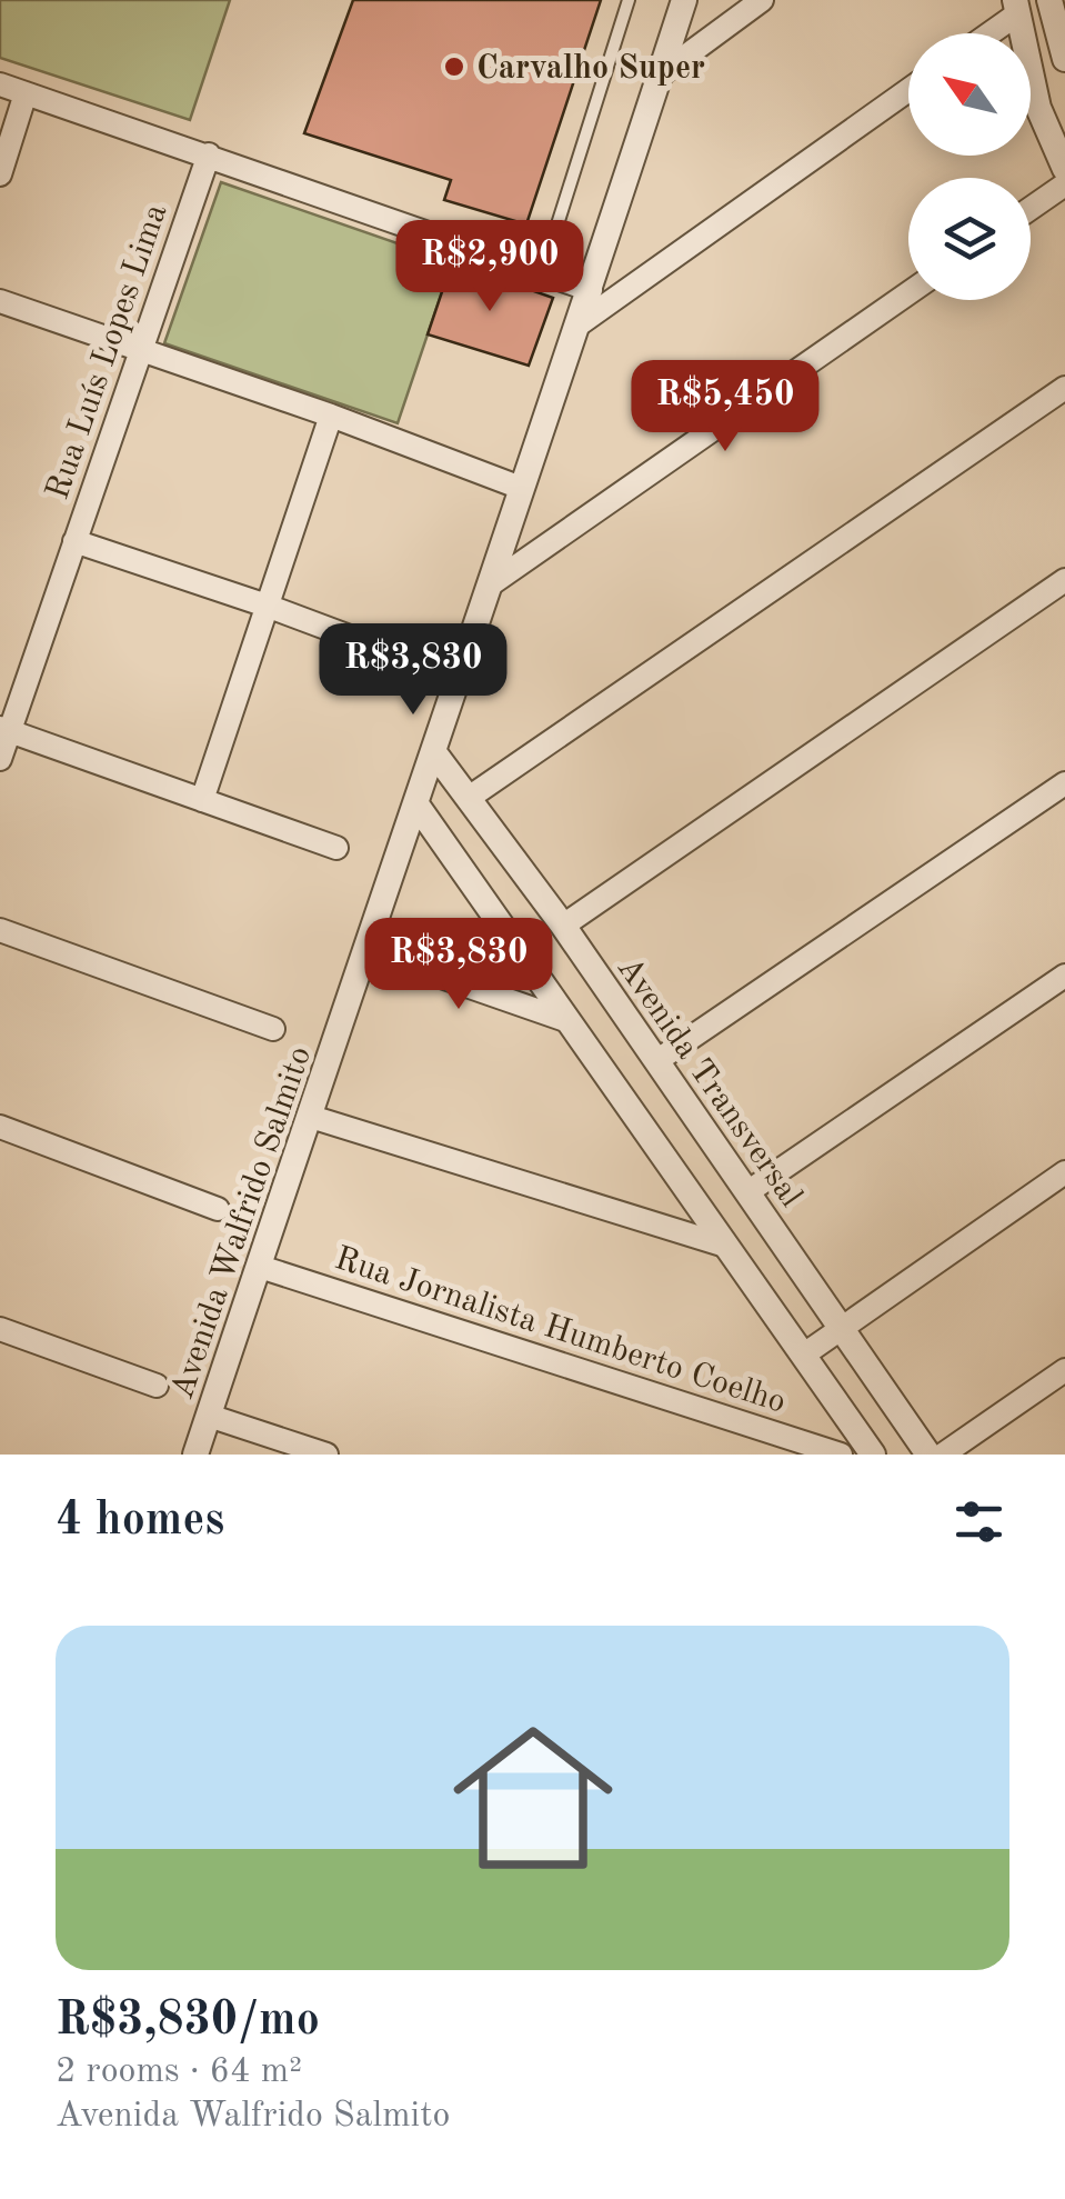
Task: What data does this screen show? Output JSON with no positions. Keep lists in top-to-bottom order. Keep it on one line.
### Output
{"streets":{"street":["Rua Luís Lopes Lima","Avenida Transversal","Avenida Walfrido Salmito","Rua Jornalista Humberto Coelho"]},"crossings":[["Avenida Transversal","Avenida Walfrido Salmito"],["Avenida Walfrido Salmito","Rua Jornalista Humberto Coelho"]],"places":["Carvalho Super"],"north":"top left","page":{"price":["R$2,900","R$5,450","R$3,830","R$3,830"],"heading":"4 homes","list":[{"name":"R$3,830/mo","note":"2 rooms · 64 m² · Avenida Walfrido Salmito"}]}}
